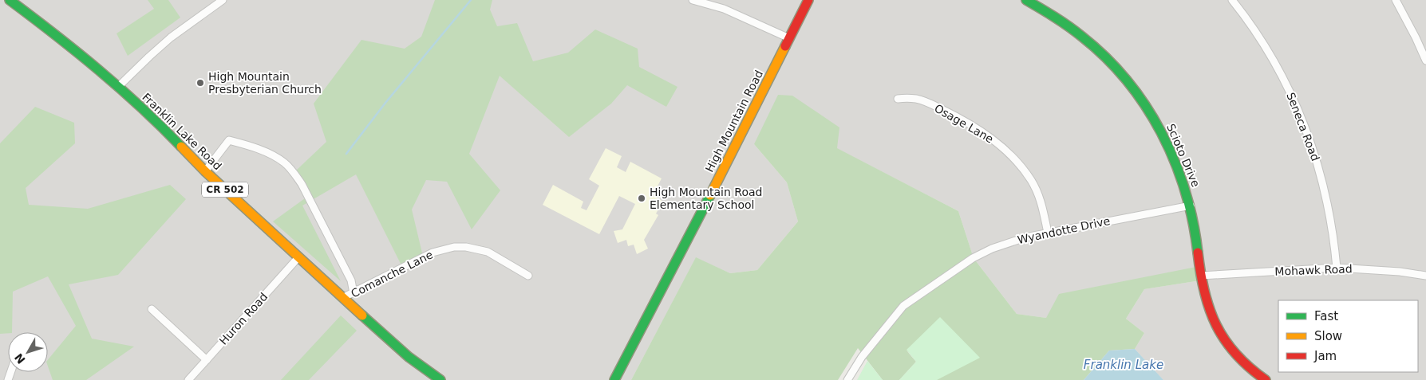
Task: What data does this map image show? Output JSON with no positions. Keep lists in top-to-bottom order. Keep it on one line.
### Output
{"streets":{"main road":["High Mountain Road","Franklin Lake Road","Scioto Drive","CR 502"],"street":["Osage Lane","Seneca Road","Wyandotte Drive","Mohawk Road","Comanche Lane","Huron Road"]},"crossings":[["Osage Lane","Wyandotte Drive"],["Seneca Road","Mohawk Road"],["Franklin Lake Road","Comanche Lane"],["Franklin Lake Road","Huron Road"],["Scioto Drive","Wyandotte Drive"],["Scioto Drive","Mohawk Road"]],"water":["Franklin Lake"],"places":["High Mountain Presbyterian Church","High Mountain Road Elementary School"],"legend":["Fast","Slow","Jam"],"north":"bottom left"}
